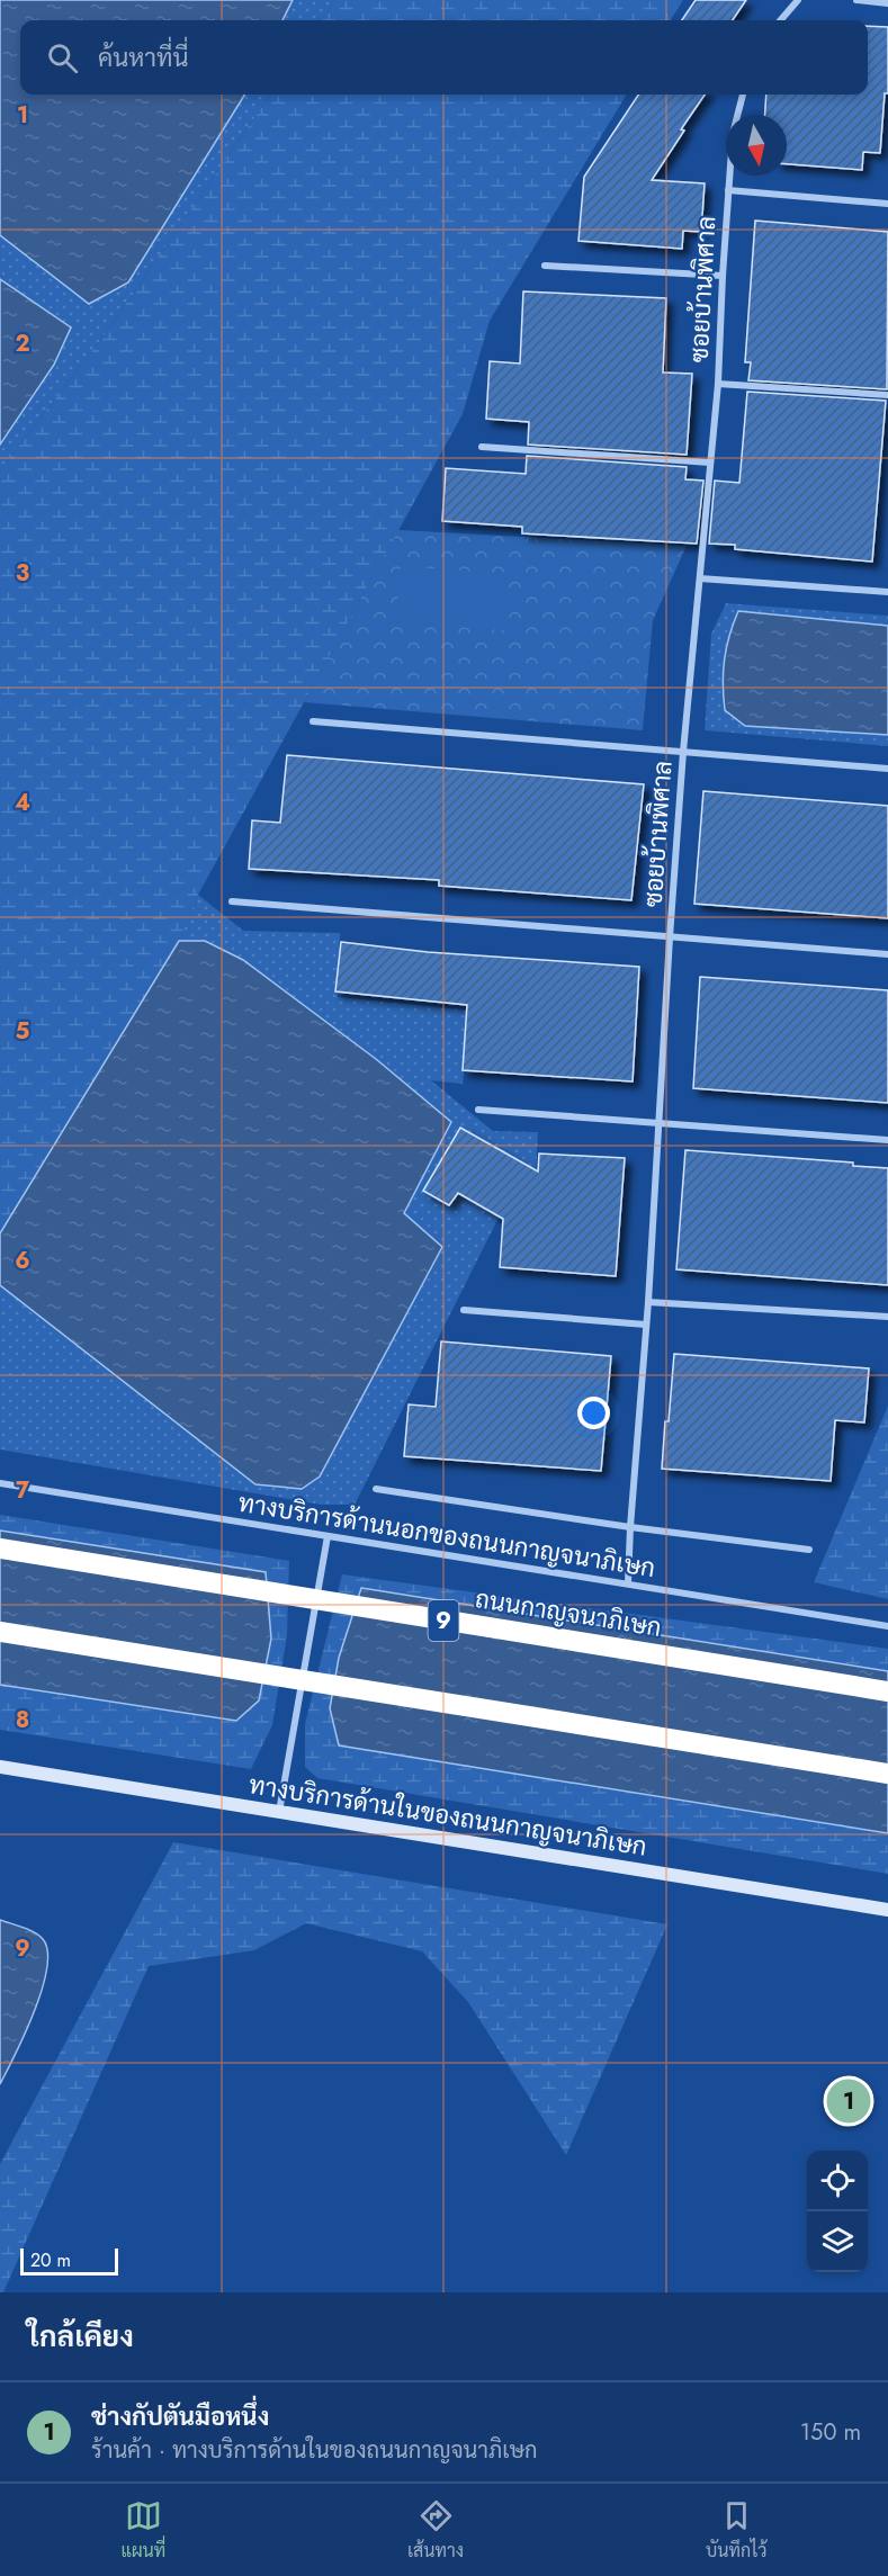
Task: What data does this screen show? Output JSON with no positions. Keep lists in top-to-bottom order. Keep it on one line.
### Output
{"streets":{"highway":["ถนนกาญจนาภิเษก","9"],"main road":["ทางบริการด้านในของถนนกาญจนาภิเษก"],"street":["ซอยบ้านพิศาล","ทางบริการด้านนอกของถนนกาญจนาภิเษก"]},"crossings":[["ซอยบ้านพิศาล","ทางบริการด้านนอกของถนนกาญจนาภิเษก"]],"scale_bar":"20 m","north":"bottom","page":{"search":"ค้นหาที่นี่","pins":"1","scale":"20 m","heading":"ใกล้เคียง","list":[{"mark":"1","name":"ช่างกัปตันมือหนึ่ง","note":"ร้านค้า · ทางบริการด้านในของถนนกาญจนาภิเษก","value":"150 m"}],"nav":["แผนที่","เส้นทาง","บันทึกไว้"]},"grid":{"rows":["1","2","3","4","5","6","7","8","9"]}}
